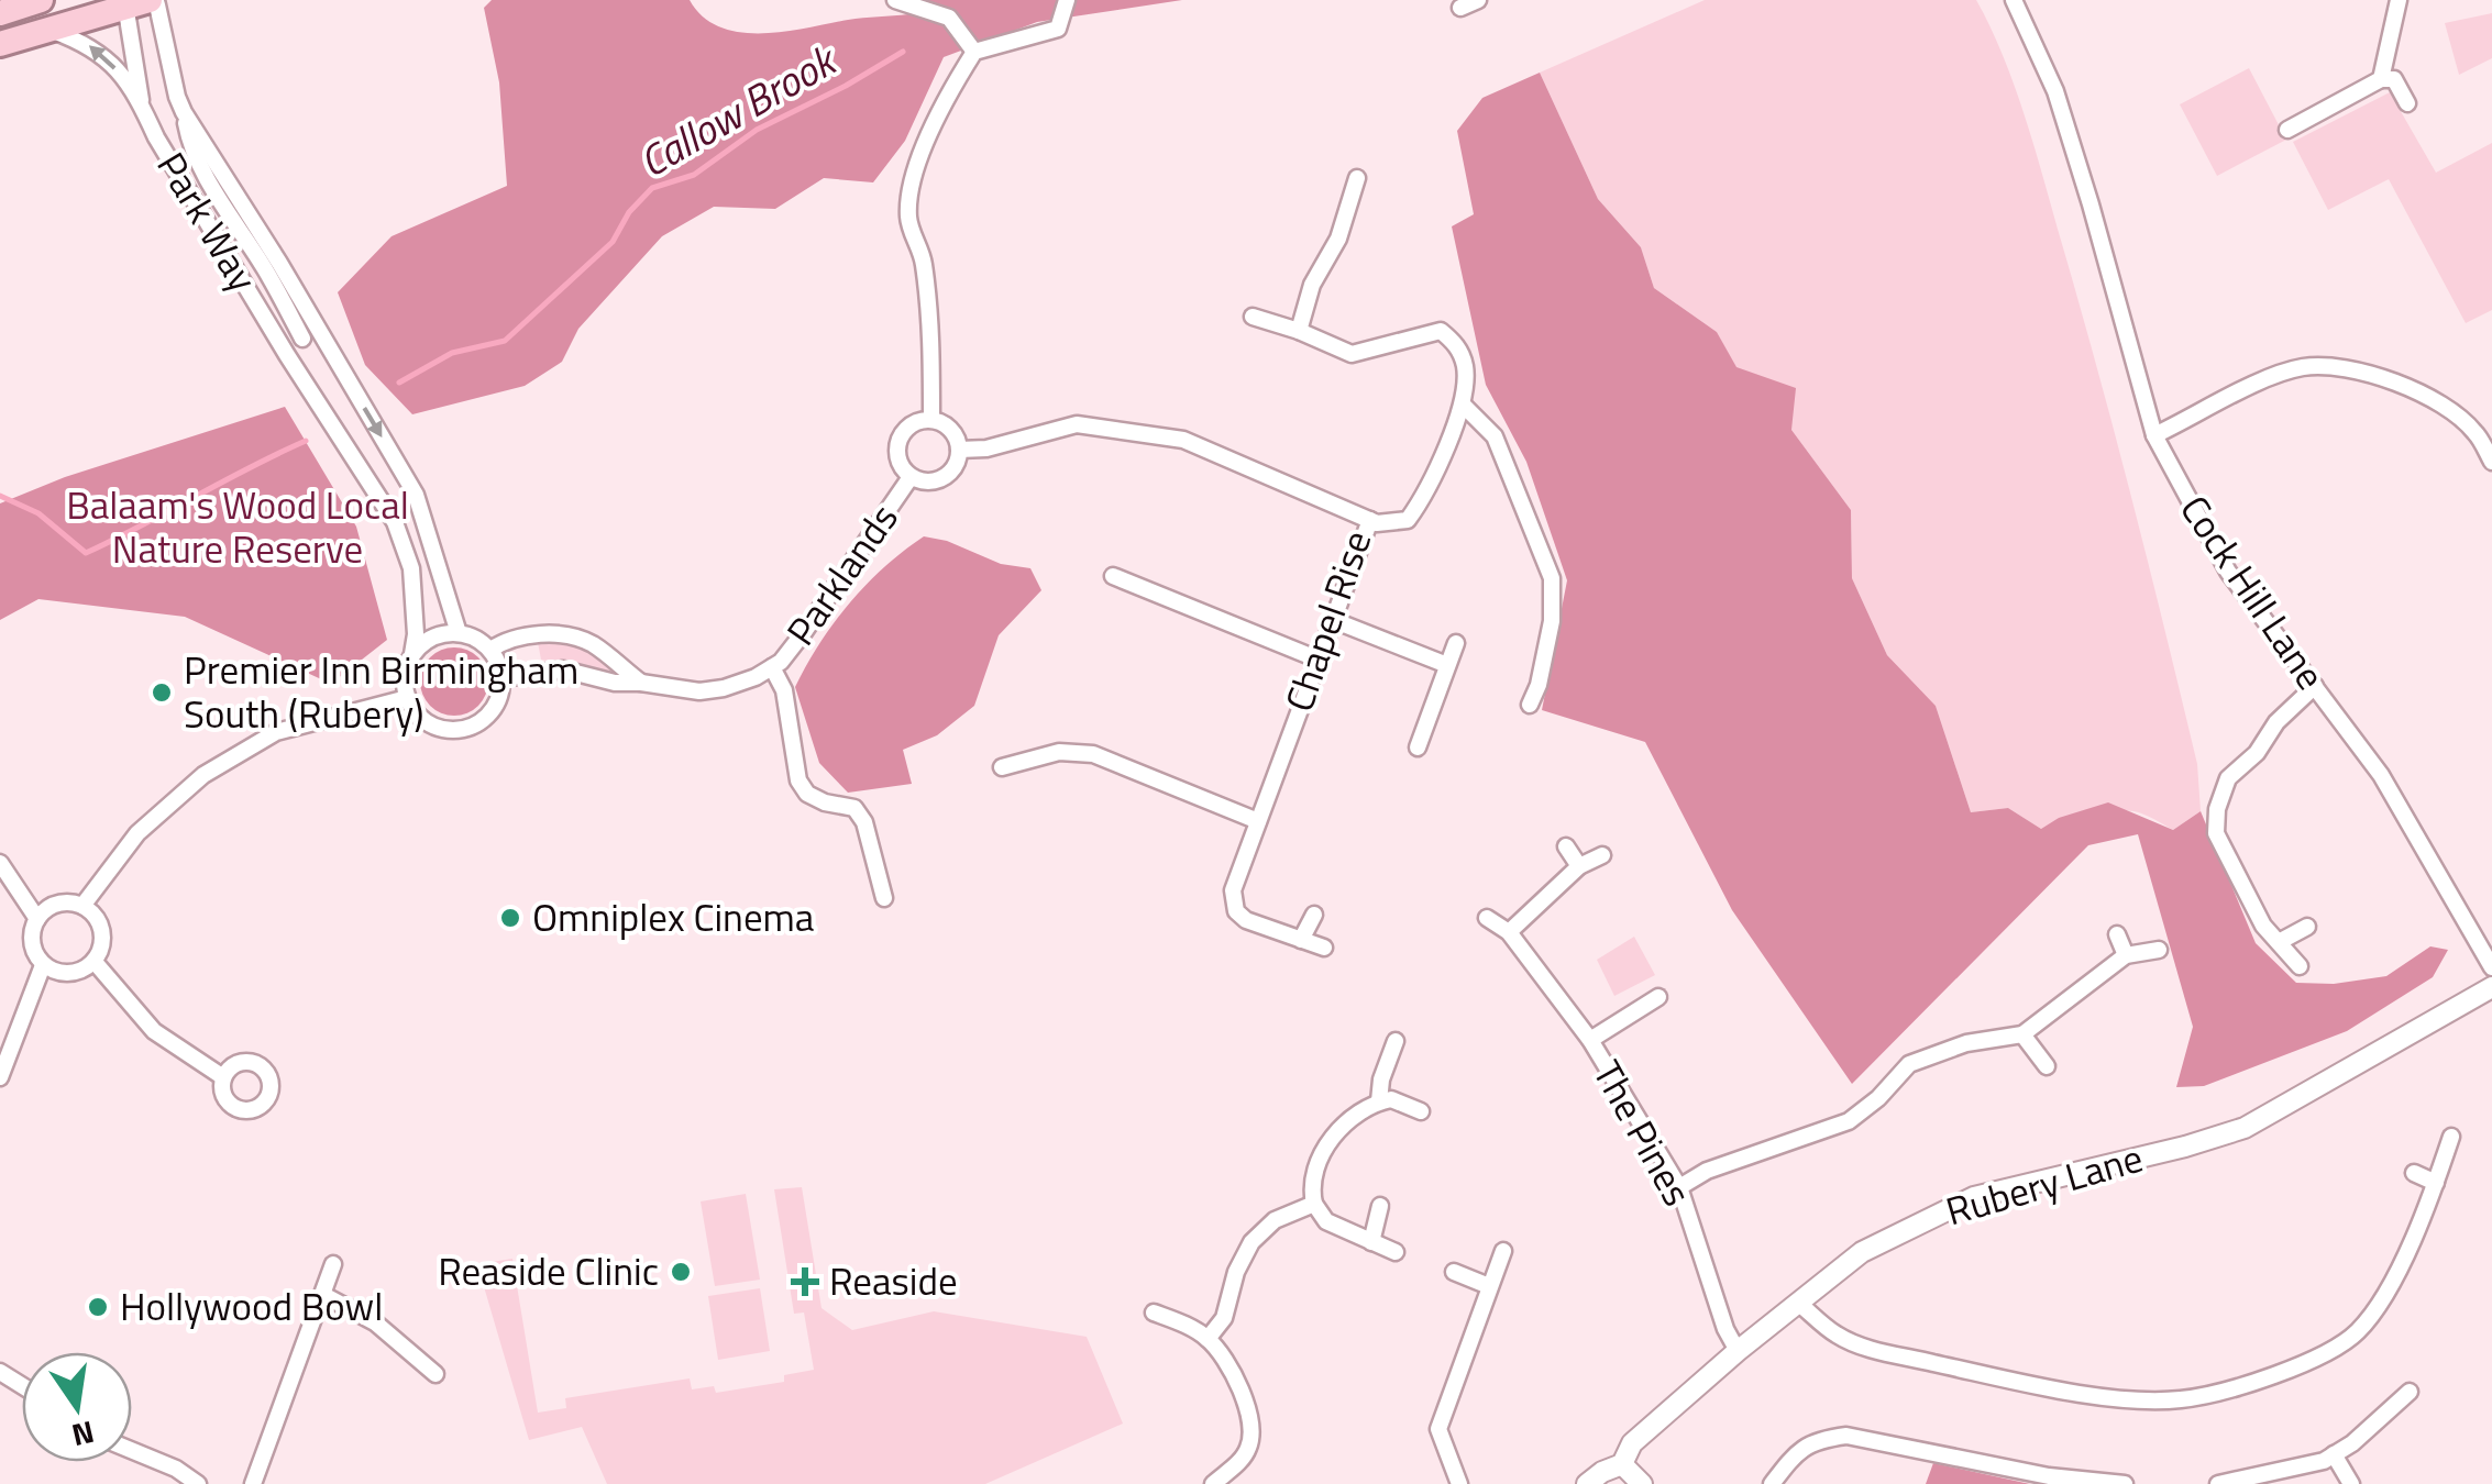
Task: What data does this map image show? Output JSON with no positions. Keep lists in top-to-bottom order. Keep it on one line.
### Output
{"streets":{"street":["Park Way","Parklands","Cock Hill Lane","Chapel Rise","The Pines","Rubery Lane"]},"crossings":[["Park Way","Parklands"],["Parklands","Chapel Rise"],["The Pines","Rubery Lane"]],"water":["Callow Brook"],"parks":["Balaam's Wood Local Nature Reserve"],"places":{"other":["Premier Inn Birmingham South (Rubery)","Omniplex Cinema","Reaside Clinic","Hollywood Bowl"],"health":["Reaside"]},"north":"bottom"}
